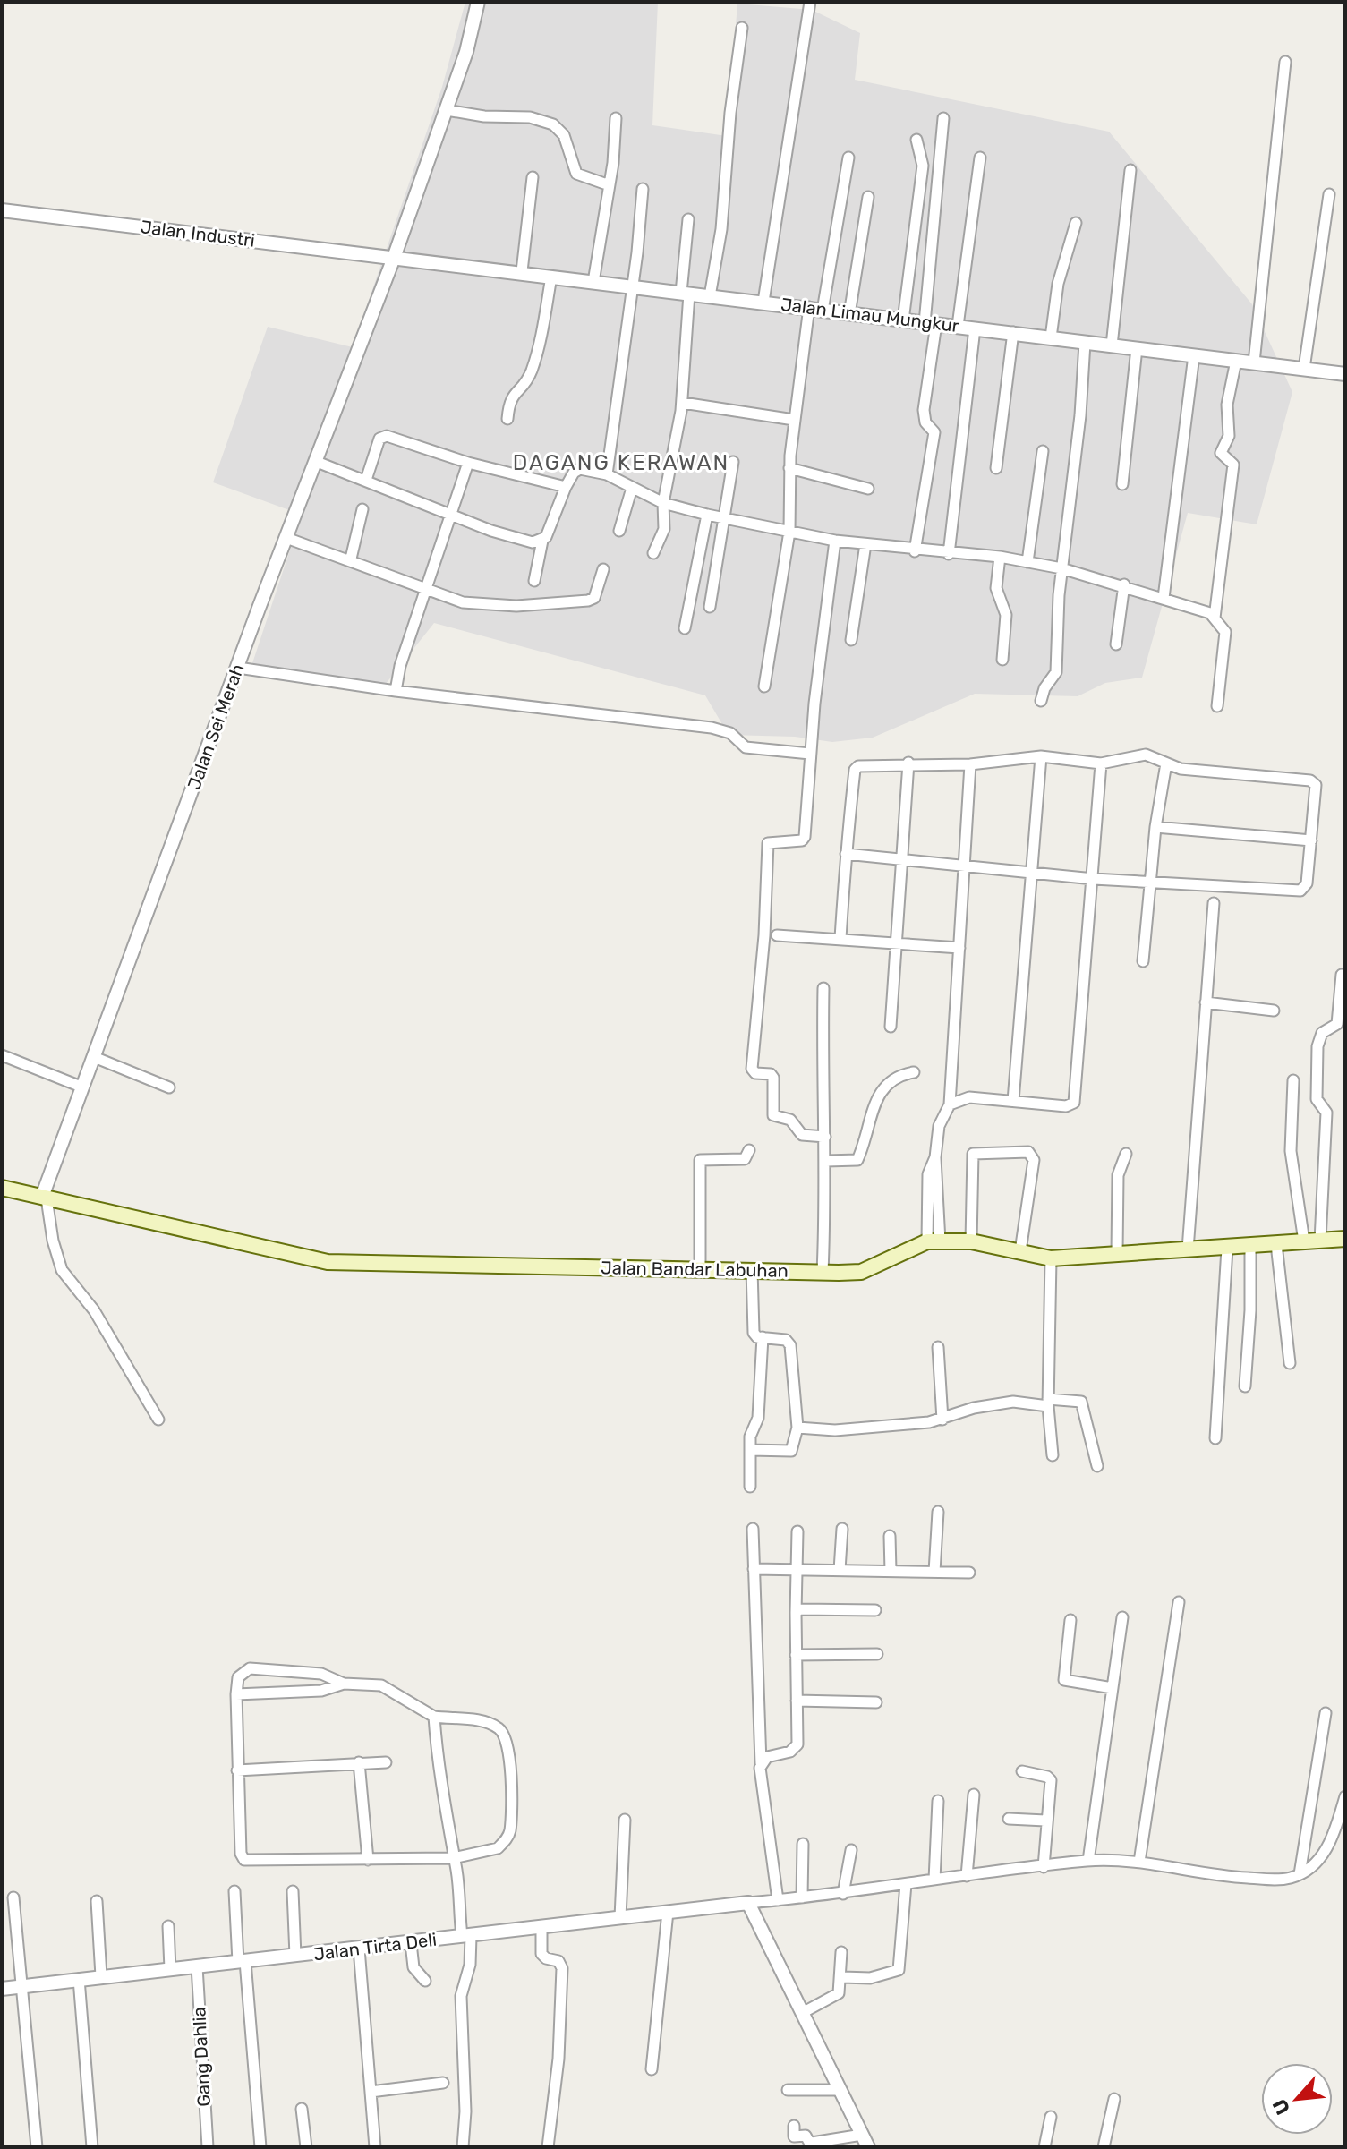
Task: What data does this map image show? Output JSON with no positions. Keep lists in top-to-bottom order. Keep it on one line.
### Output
{"streets":{"main road":["Jalan Bandar Labuhan"],"street":["Jalan Industri","Jalan Limau Mungkur","Jalan Sei Merah","Jalan Tirta Deli","Gang Dahlia"]},"crossings":[["Jalan Industri","Jalan Limau Mungkur"],["Jalan Industri","Jalan Sei Merah"],["Jalan Limau Mungkur","Jalan Sei Merah"],["Jalan Sei Merah","Jalan Bandar Labuhan"],["Jalan Tirta Deli","Gang Dahlia"]],"districts":["DAGANG KERAWAN"],"north":"bottom left"}
